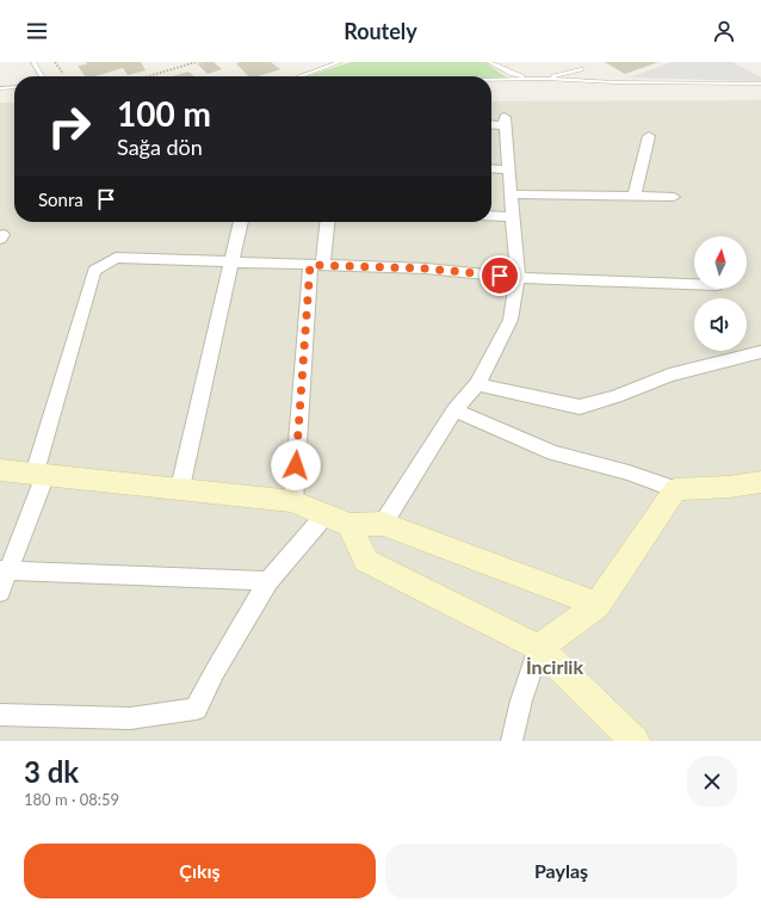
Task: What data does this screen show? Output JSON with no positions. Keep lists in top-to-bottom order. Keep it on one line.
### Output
{"districts":["İncirlik"],"north":"top","page":{"header":"Routely","turn":["100 m","Sağa dön"],"then":"Sonra","heading":["3 dk","180 m · 08:59"],"buttons":["Çıkış","Paylaş"]}}
